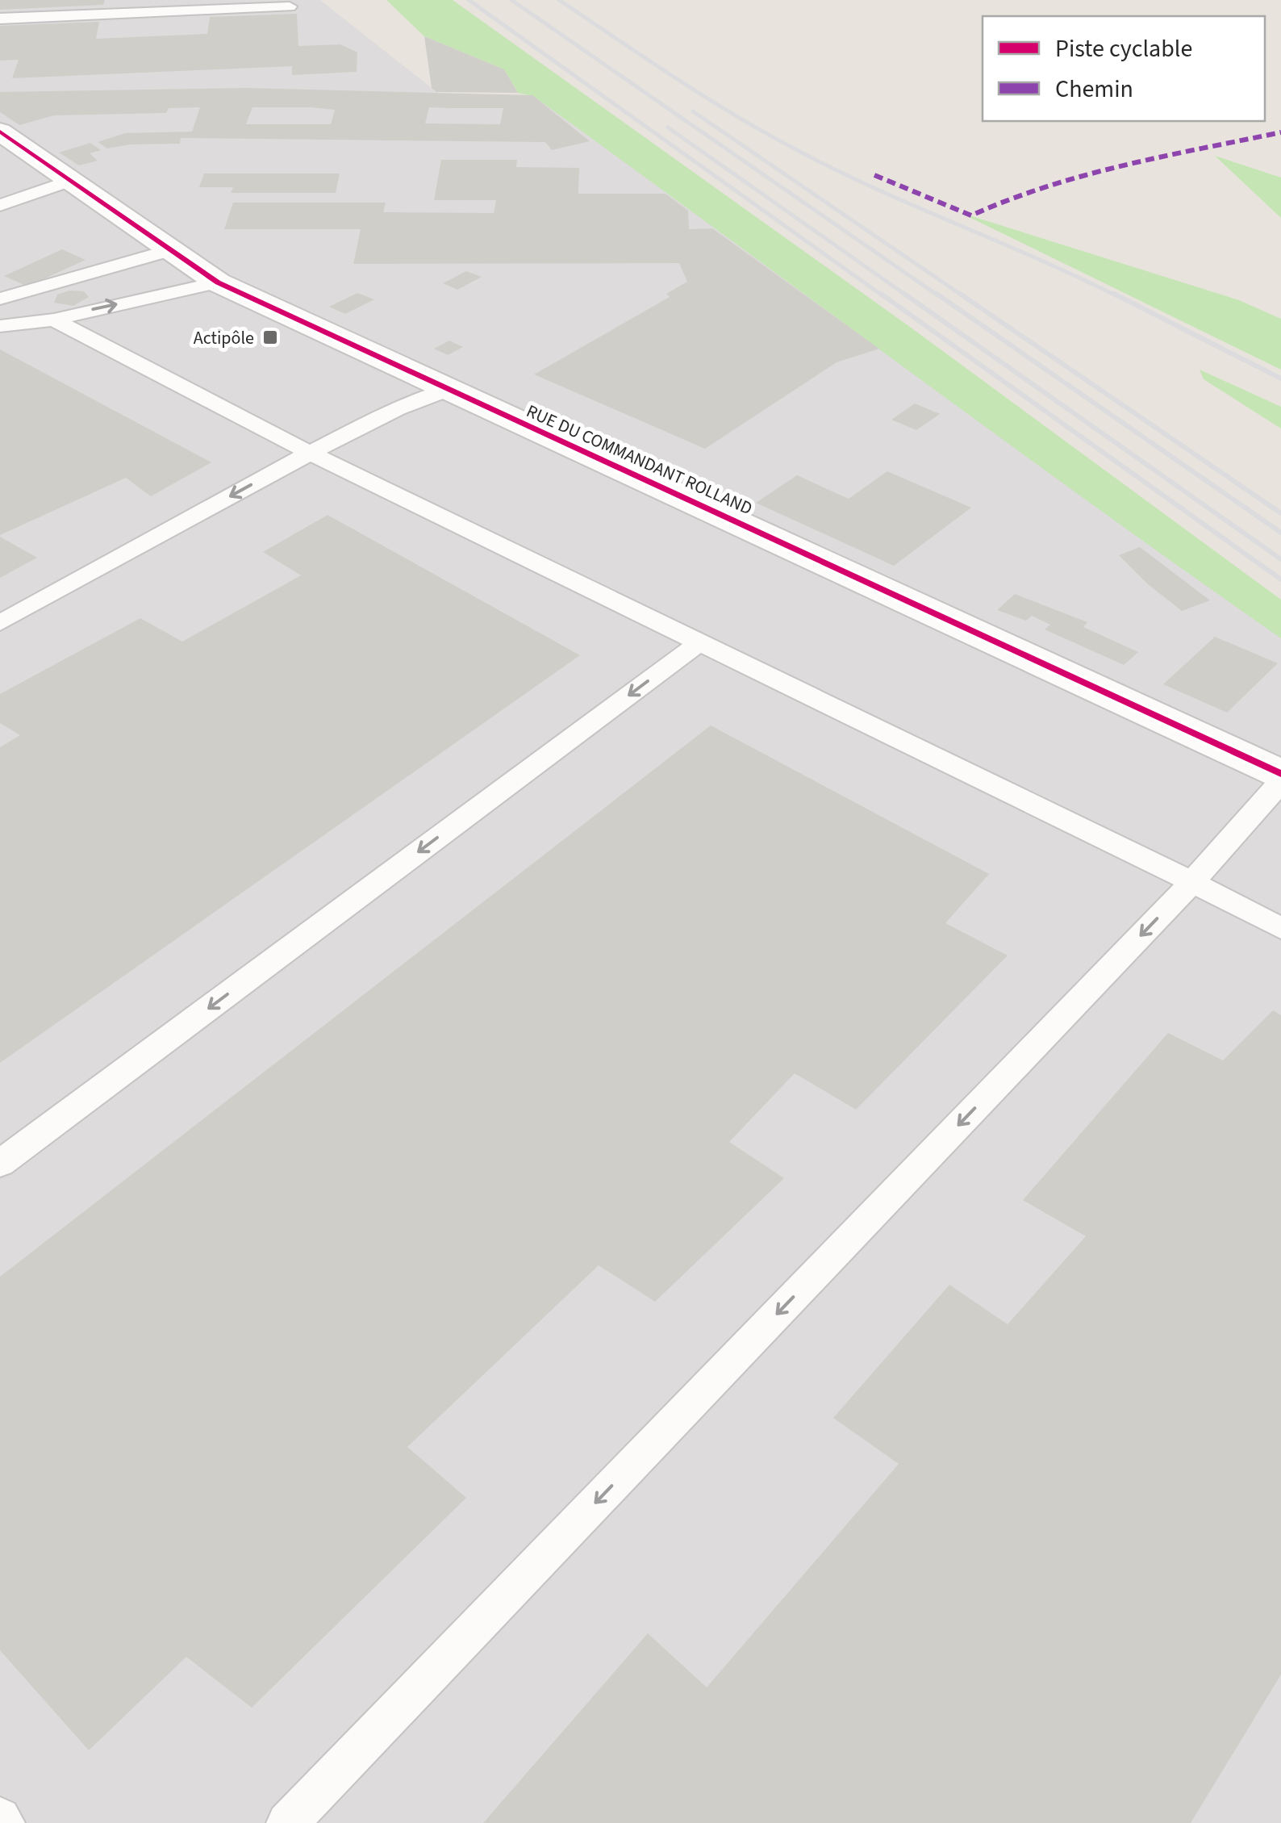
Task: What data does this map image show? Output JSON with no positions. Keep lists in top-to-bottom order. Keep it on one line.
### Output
{"streets":{"street":["RUE DU COMMANDANT ROLLAND"]},"places":{"transit":["Actipôle"]},"legend":["Piste cyclable","Chemin"]}
